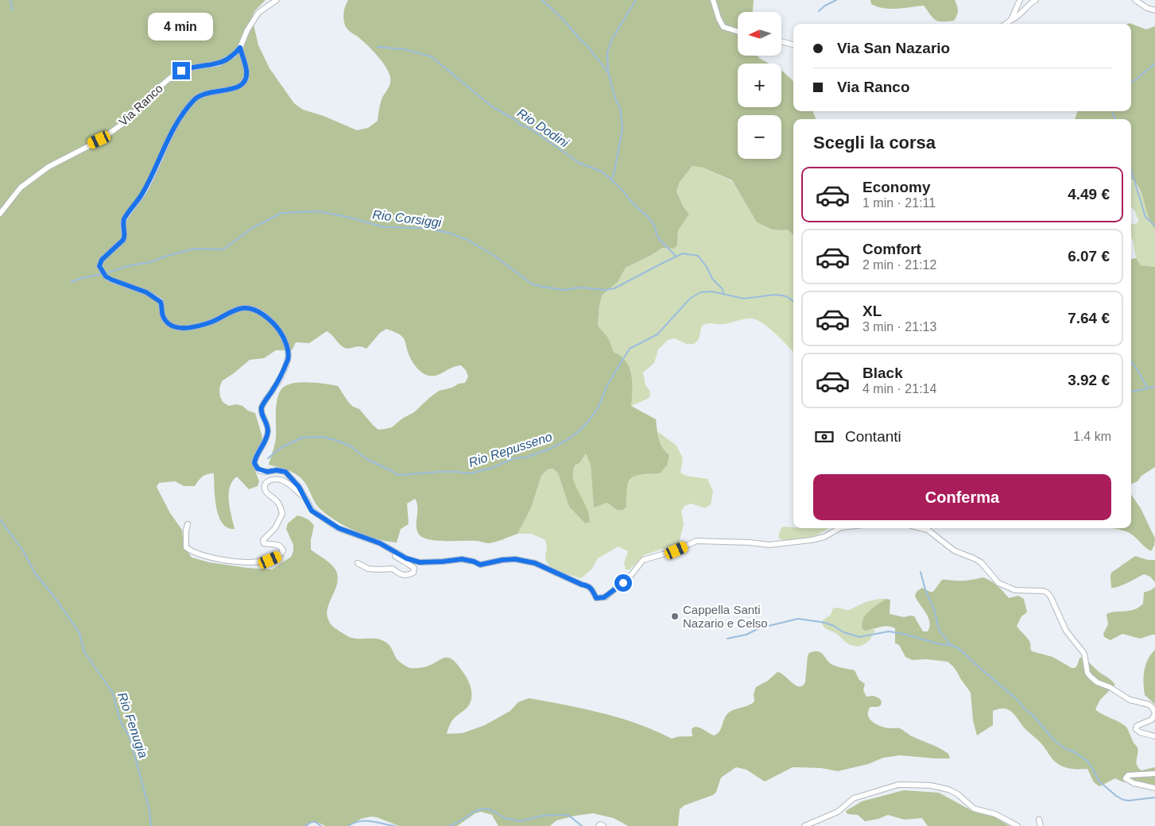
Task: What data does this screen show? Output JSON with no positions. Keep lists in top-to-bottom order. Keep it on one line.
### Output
{"streets":{"street":["Via Ranco"]},"water":["Rio Dodini","Rio Corsiggi","Rio Repusseno","Rio Fenugia"],"places":["Cappella Santi Nazario e Celso"],"north":"left","page":{"map_buttons":["+","−"],"bubble":"4 min","banner":["Via San Nazario","Via Ranco"],"heading":"Scegli la corsa","list":[{"name":"Economy","note":"1 min · 21:11","value":"4.49 €"},{"name":"Comfort","note":"2 min · 21:12","value":"6.07 €"},{"name":"XL","note":"3 min · 21:13","value":"7.64 €"},{"name":"Black","note":"4 min · 21:14","value":"3.92 €"}],"pay":["Contanti","1.4 km"],"buttons":"Conferma"}}
